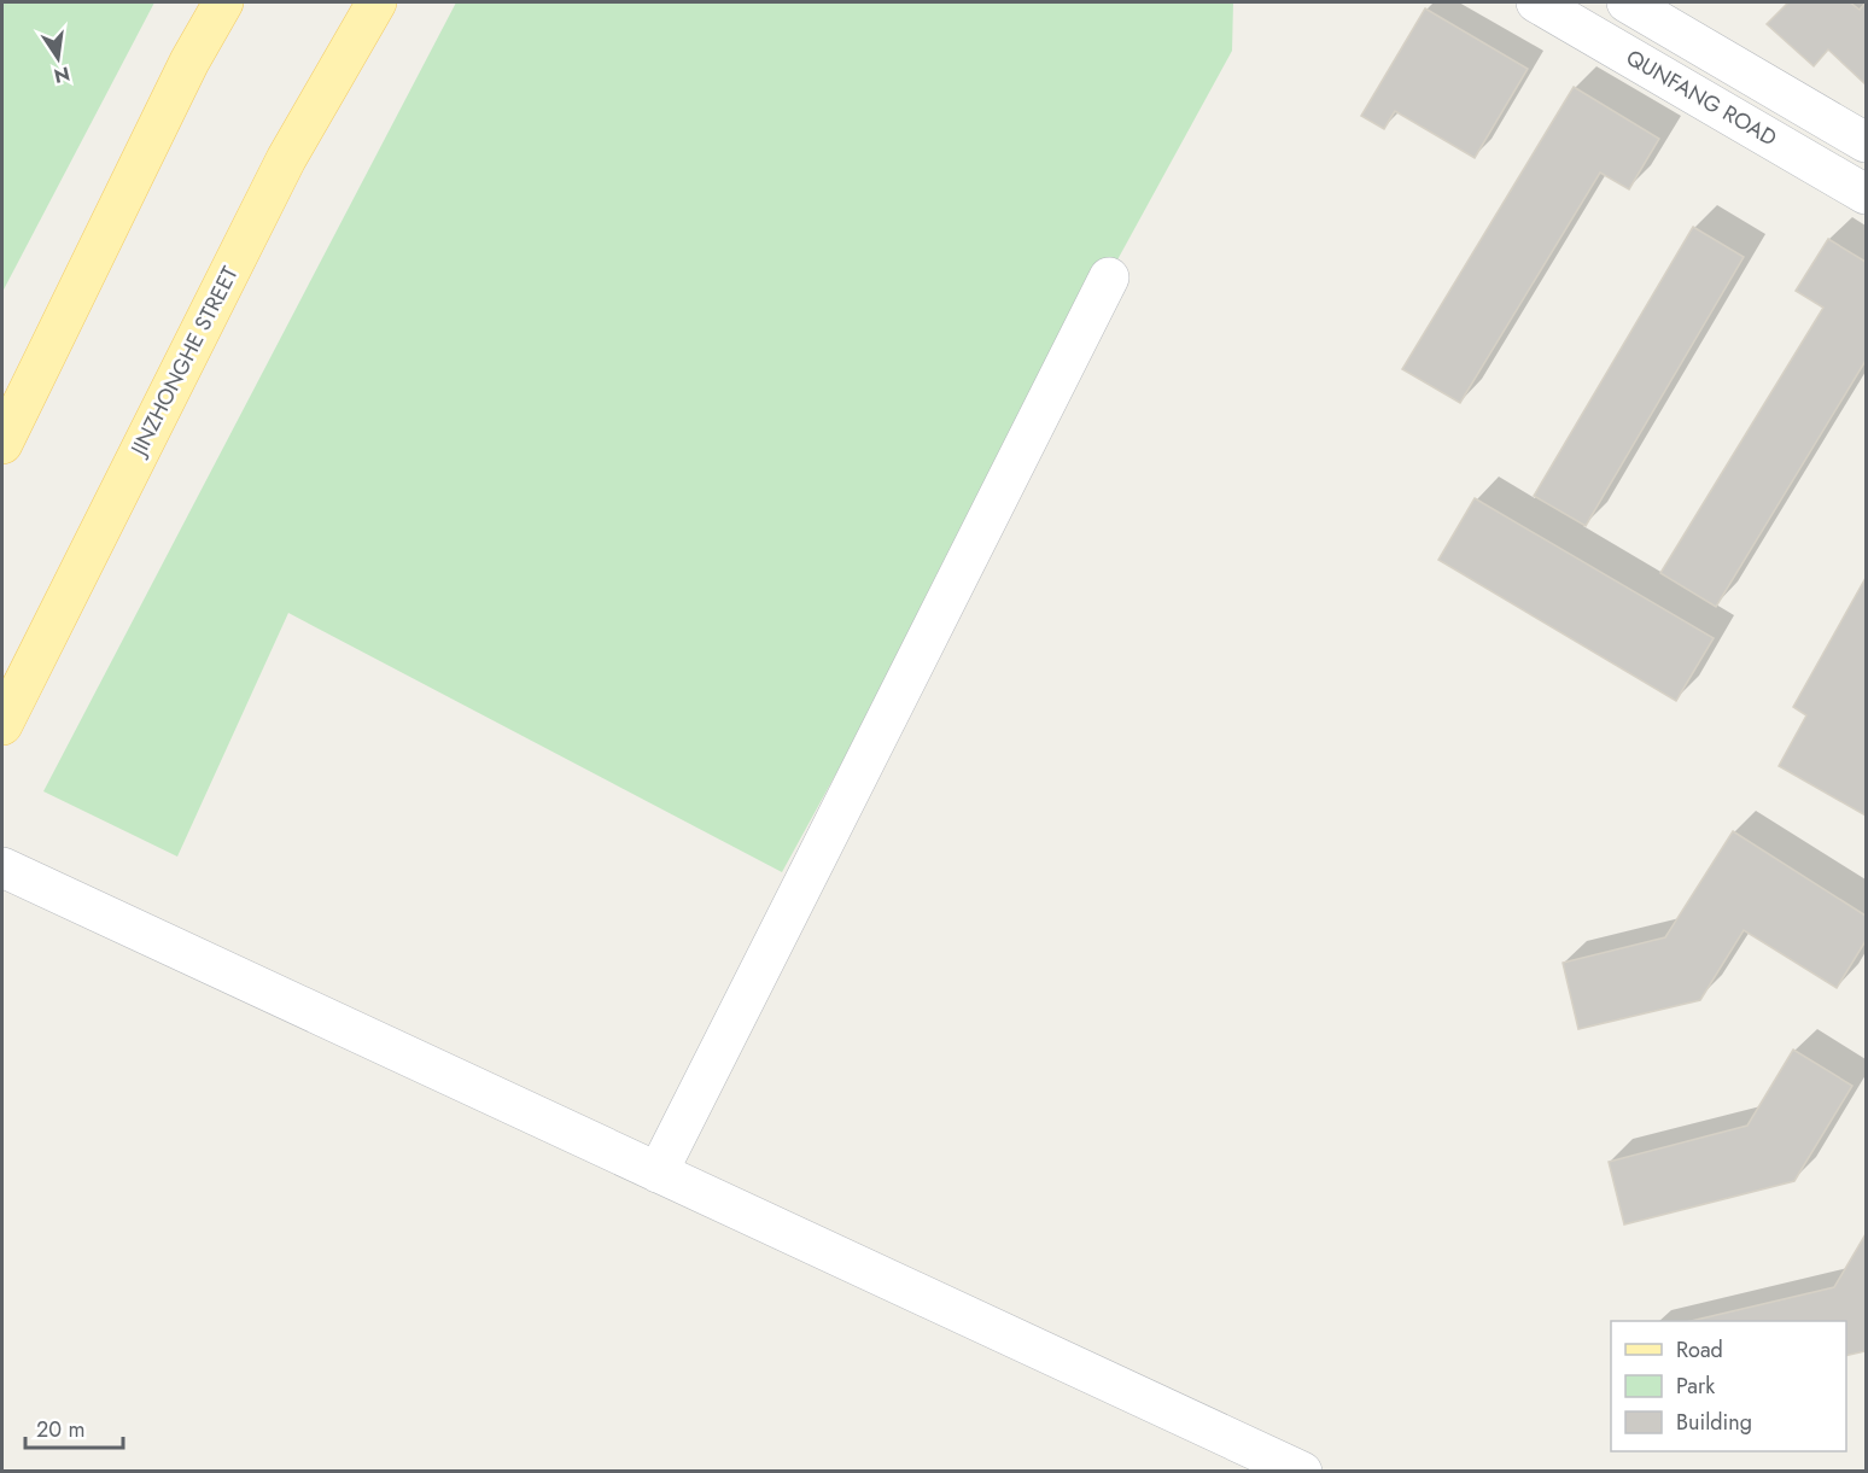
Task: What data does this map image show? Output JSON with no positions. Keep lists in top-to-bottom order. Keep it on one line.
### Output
{"streets":{"main road":["JINZHONGHE STREET"],"street":["QUNFANG ROAD"]},"legend":["Road","Park","Building"],"scale_bar":"20 m","north":"bottom"}
